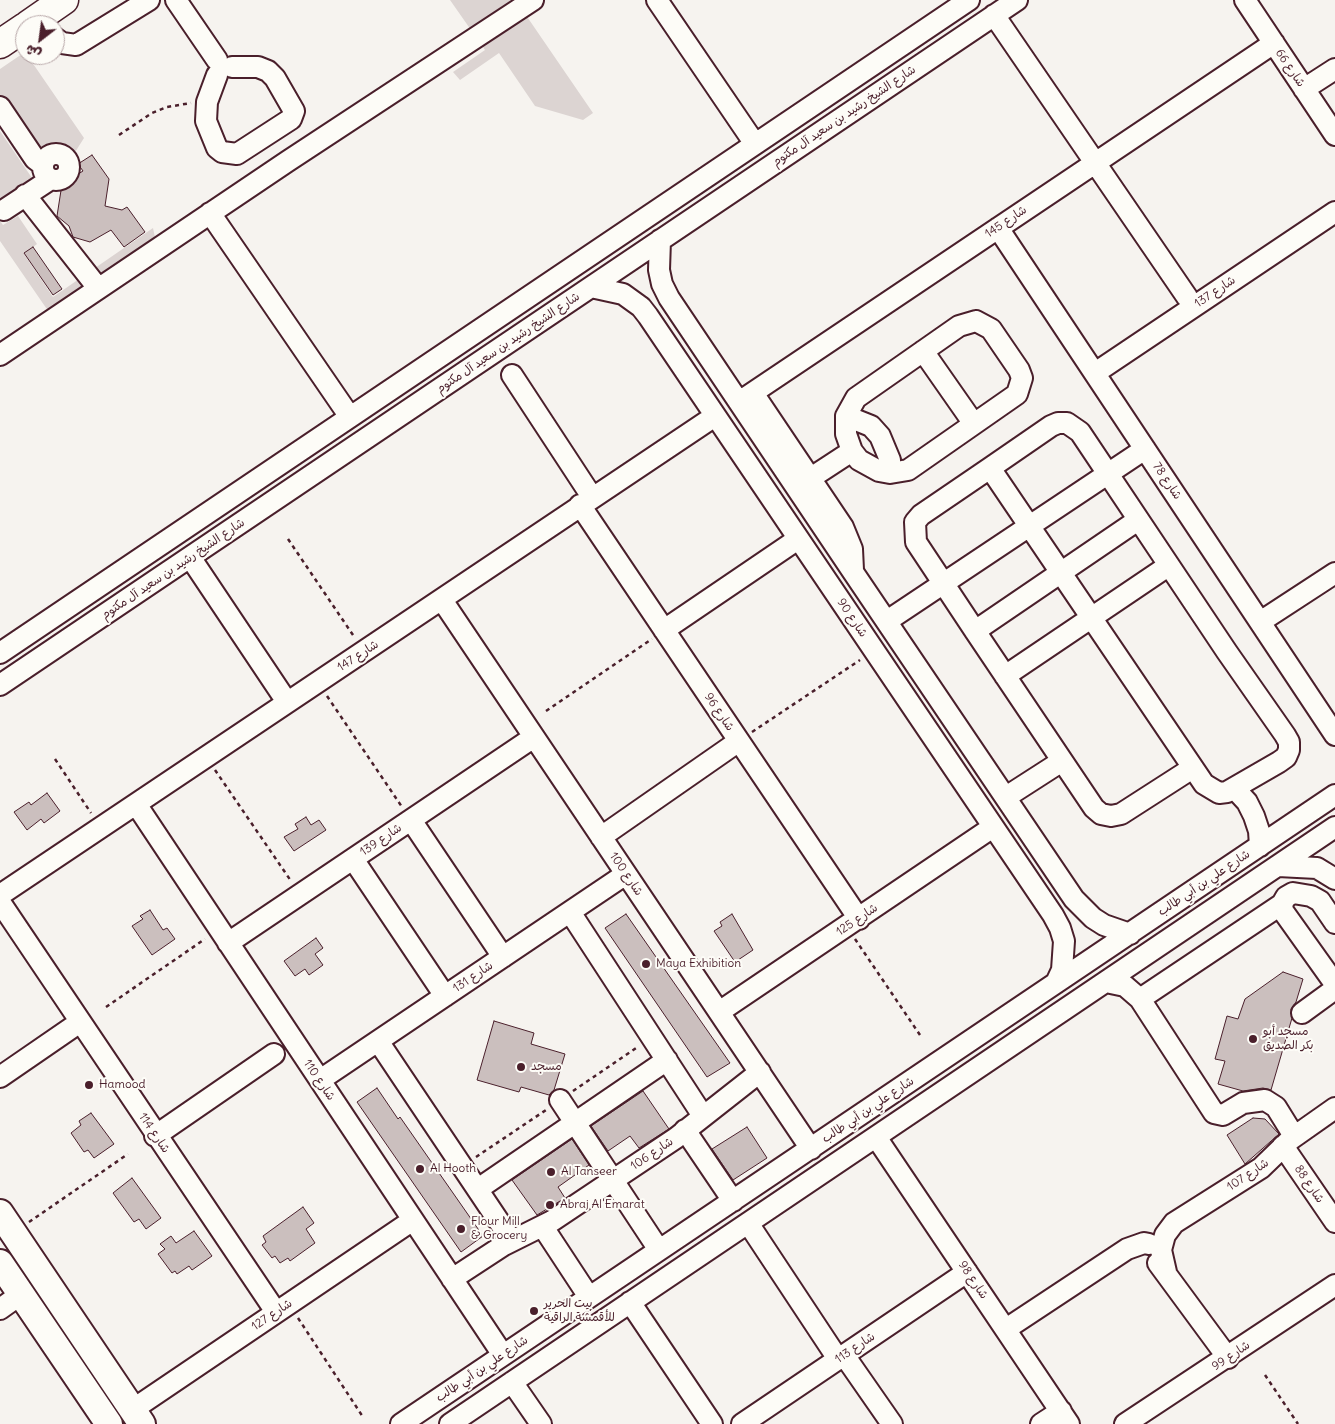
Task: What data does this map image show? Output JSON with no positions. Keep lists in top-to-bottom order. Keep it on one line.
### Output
{"streets":{"street":["شارع 66","شارع الشيخ رشيد بن سعيد آل مكتوم","شارع 145","شارع 137","شارع 78","شارع 90","شارع 147","شارع 96","شارع 139","شارع 100","شارع علي بن أبي طالب","شارع 125","شارع 131","شارع 110","شارع 114","شارع 106","شارع 107","شارع 88","شارع 98","شارع 127","شارع 113","شارع 99"]},"crossings":[["شارع 66","شارع 145"],["شارع الشيخ رشيد بن سعيد آل مكتوم","شارع 90"],["شارع 145","شارع 78"],["شارع 137","شارع 78"],["شارع 90","شارع 147"],["شارع 90","شارع علي بن أبي طالب"],["شارع 90","شارع 125"],["شارع 147","شارع 96"],["شارع 147","شارع 100"],["شارع 147","شارع 110"],["شارع 96","شارع 125"],["شارع 139","شارع 100"],["شارع 139","شارع 110"],["شارع 100","شارع علي بن أبي طالب"],["شارع 100","شارع 125"],["شارع 100","شارع 131"],["شارع 100","شارع 106"],["شارع علي بن أبي طالب","شارع 110"],["شارع 131","شارع 110"],["شارع 110","شارع 106"],["شارع 110","شارع 127"],["شارع 114","شارع 127"],["شارع 107","شارع 88"],["شارع 107","شارع 99"],["شارع 98","شارع 113"]],"places":["Maya Exhibition","مسجد أبو بكر الصديق","مسجد","Hamood","Al Hooth","Al Tanseer","Abraj Al Emarat","Flour Mill & Grocery","بيت الحرير للأقمشة الراقية"],"north":"bottom left"}
